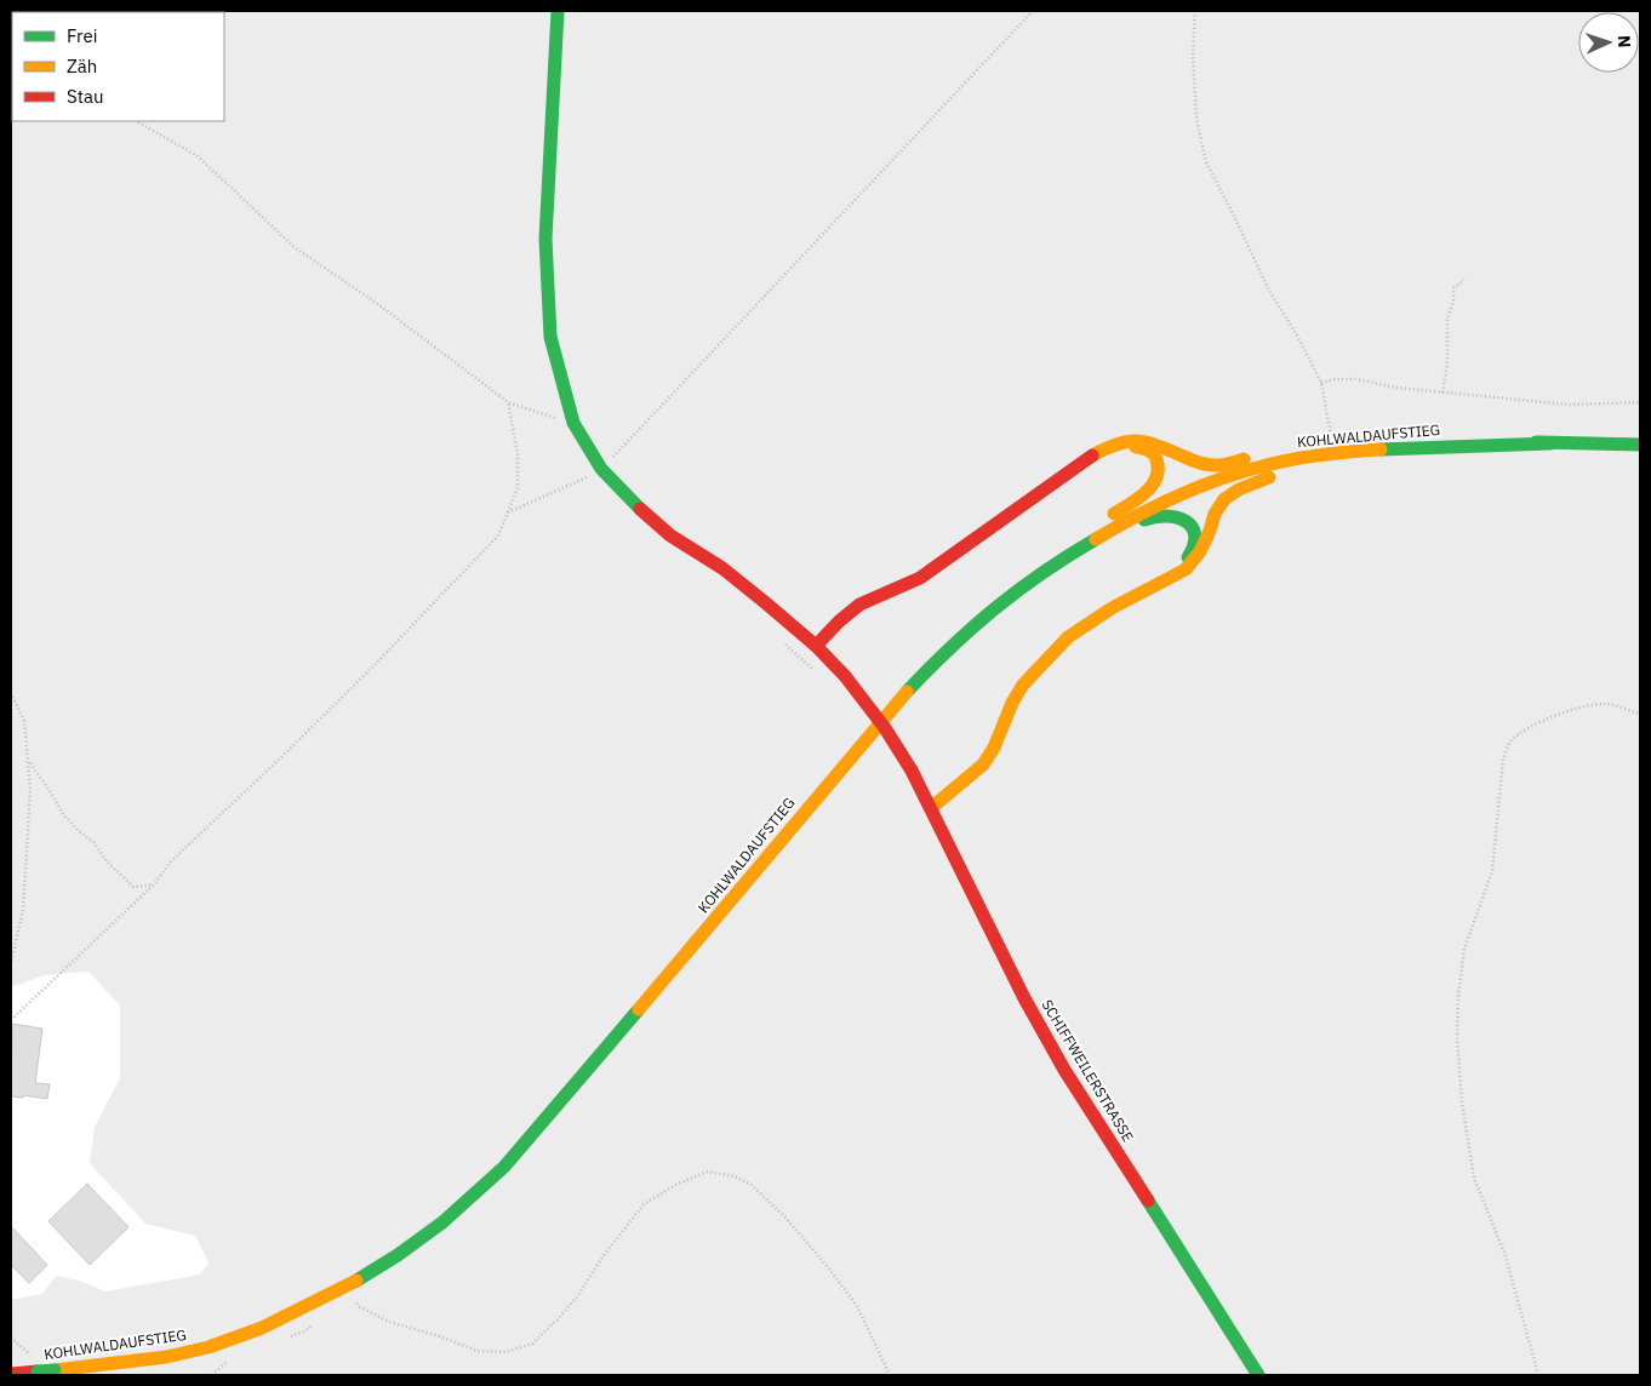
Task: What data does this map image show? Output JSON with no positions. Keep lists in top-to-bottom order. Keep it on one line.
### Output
{"streets":{"main road":["KOHLWALDAUFSTIEG","SCHIFFWEILERSTRASSE"]},"legend":["Frei","Zäh","Stau"],"north":"right"}
